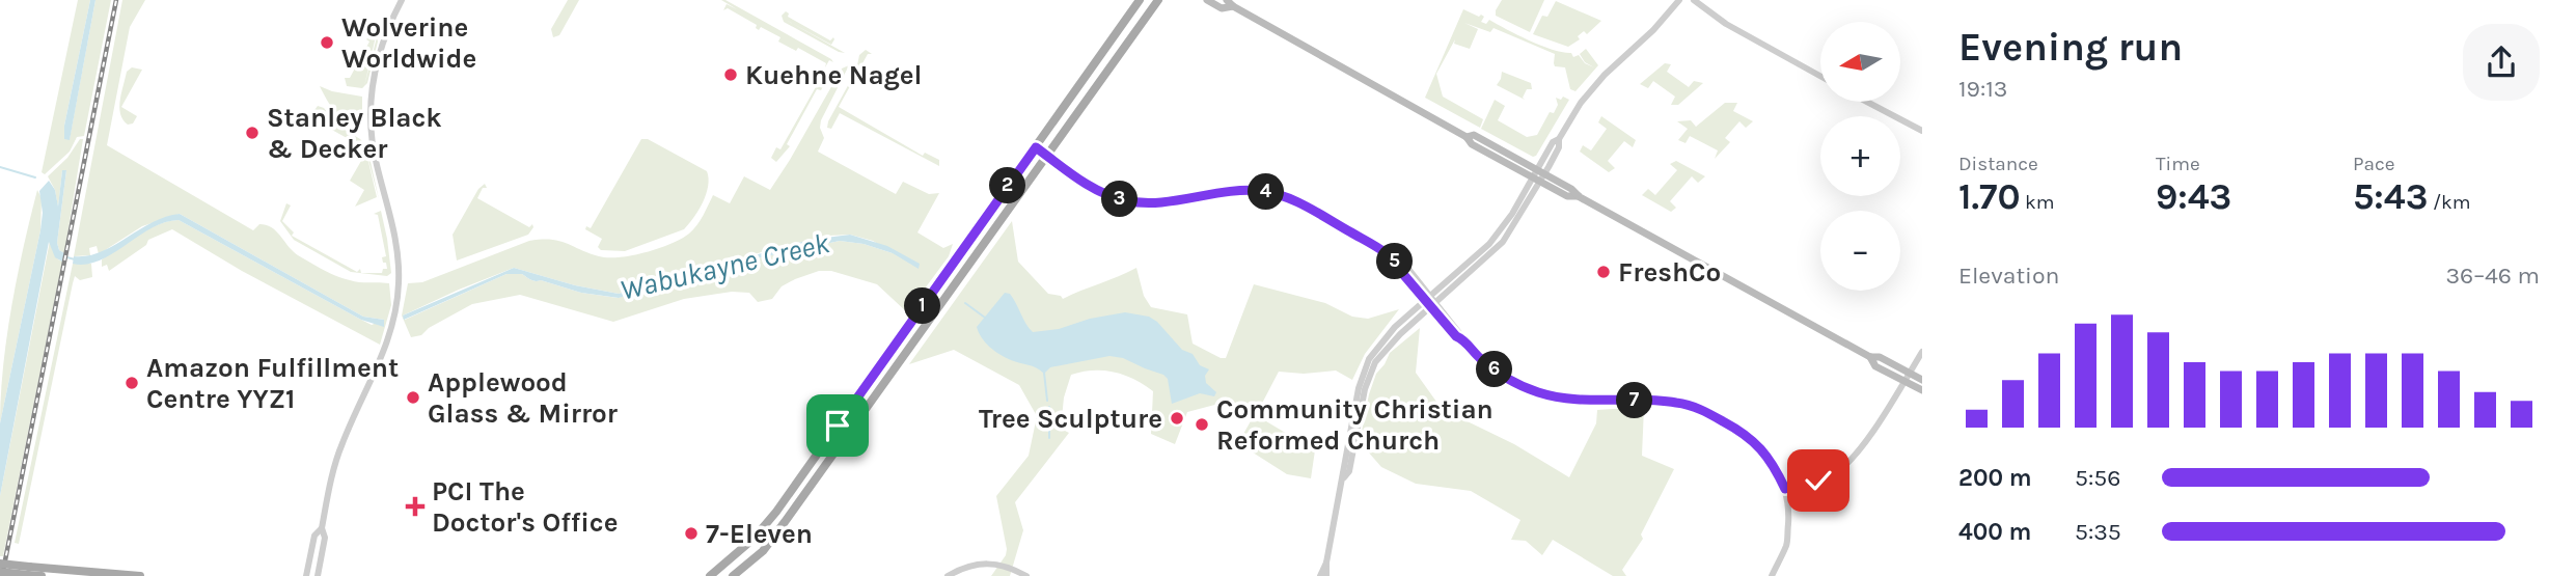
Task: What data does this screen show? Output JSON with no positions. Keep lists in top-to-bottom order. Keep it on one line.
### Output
{"water":["Wabukayne Creek"],"places":{"other":["Wolverine Worldwide","Kuehne Nagel","Stanley Black & Decker","FreshCo","Amazon Fulfillment Centre YYZ1","Applewood Glass & Mirror","Tree Sculpture","Community Christian Reformed Church","7-Eleven"],"health":["PCI The Doctor's Office"]},"north":"left","page":{"heading":["Evening run","19:13"],"map_buttons":["+","−"],"stats":[["Distance","1.70 km"],["Time","9:43"],["Pace","5:43 /km"]],"pins":["2","4","3","5","1","6","7"],"chart":["Elevation","36–46 m"],"list":[{"name":"200 m","note":"5:56"},{"name":"400 m","note":"5:35"}]}}
